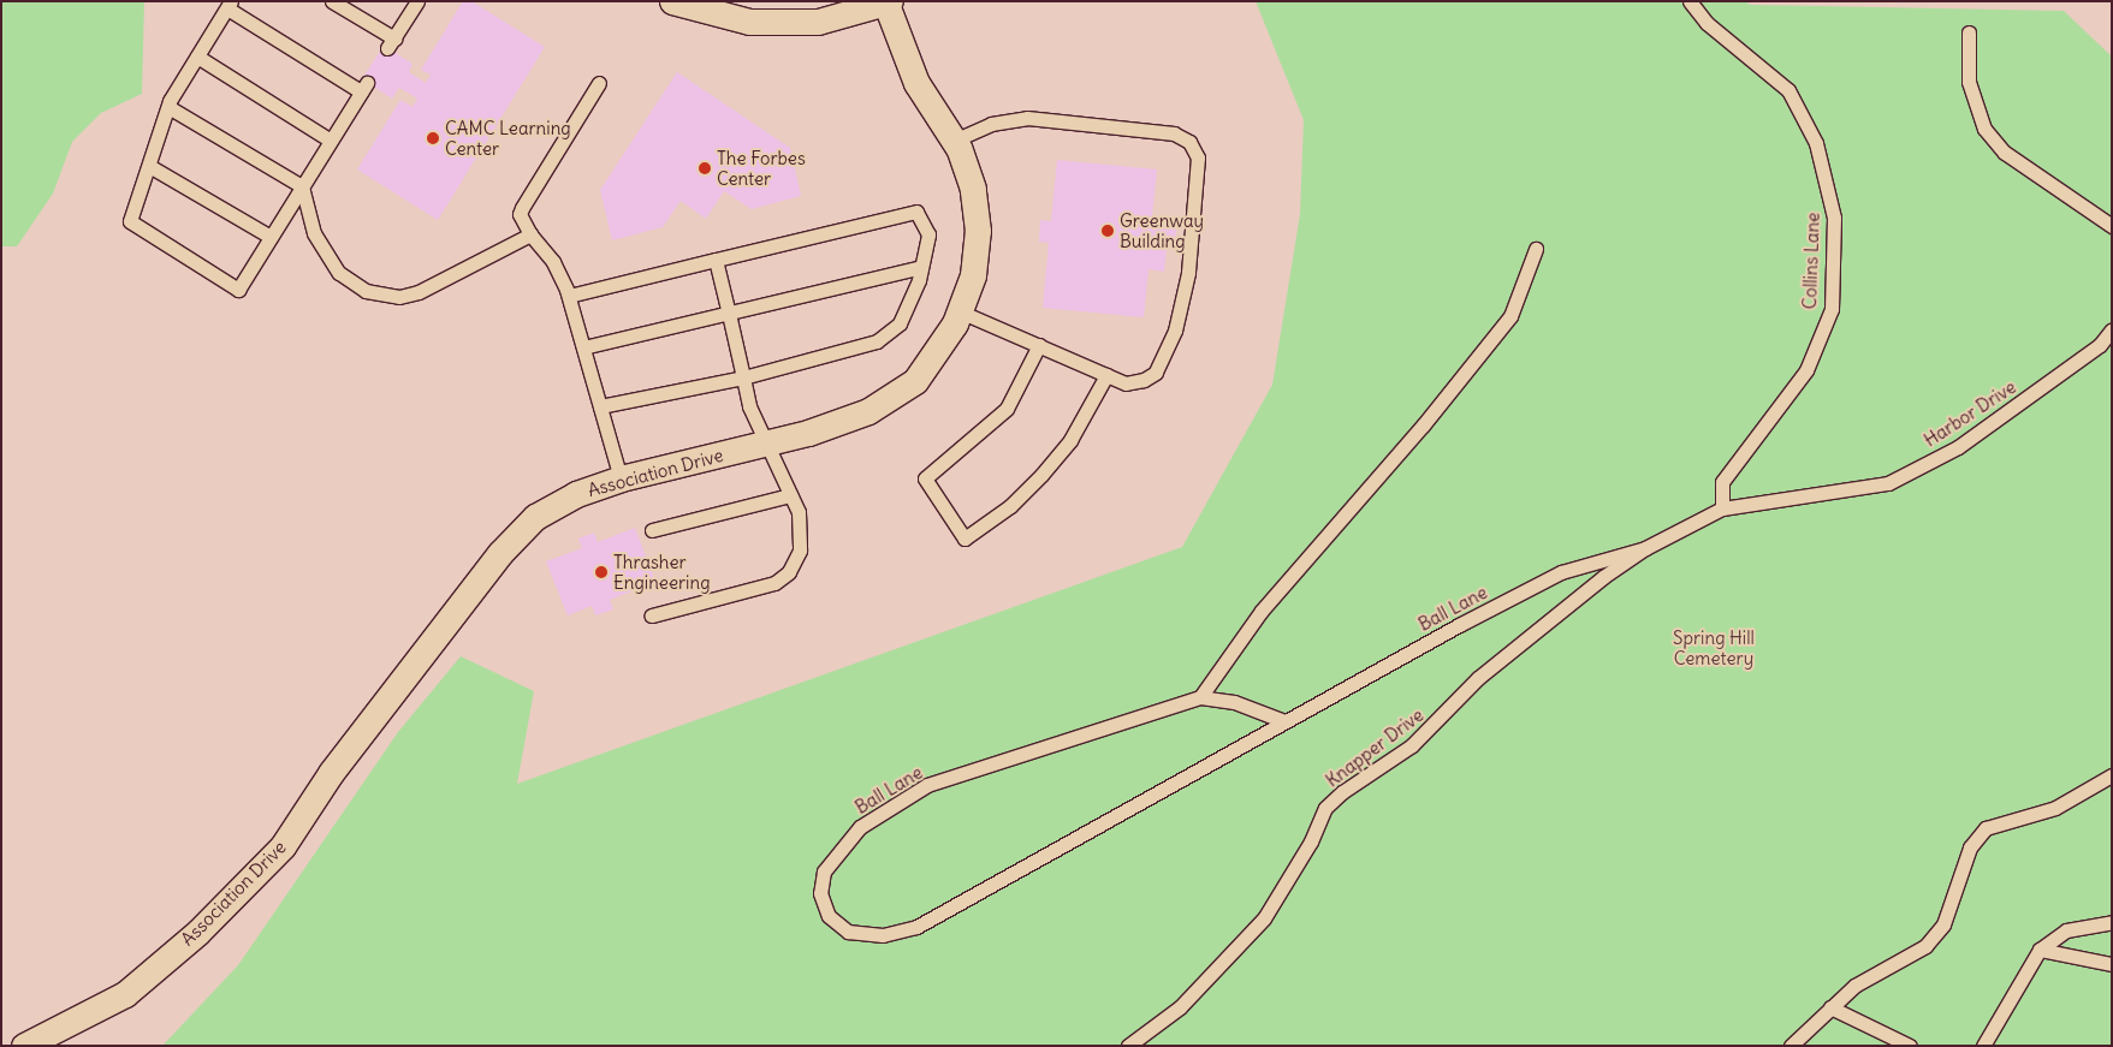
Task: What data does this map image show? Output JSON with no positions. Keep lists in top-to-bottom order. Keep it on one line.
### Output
{"streets":{"street":["Association Drive"],"lane":["Collins Lane","Harbor Drive","Ball Lane","Knapper Drive"]},"crossings":[["Collins Lane","Harbor Drive"],["Collins Lane","Knapper Drive"],["Harbor Drive","Knapper Drive"],["Ball Lane","Knapper Drive"]],"parks":["Spring Hill Cemetery"],"places":["CAMC Learning Center","The Forbes Center","Greenway Building","Thrasher Engineering"]}
